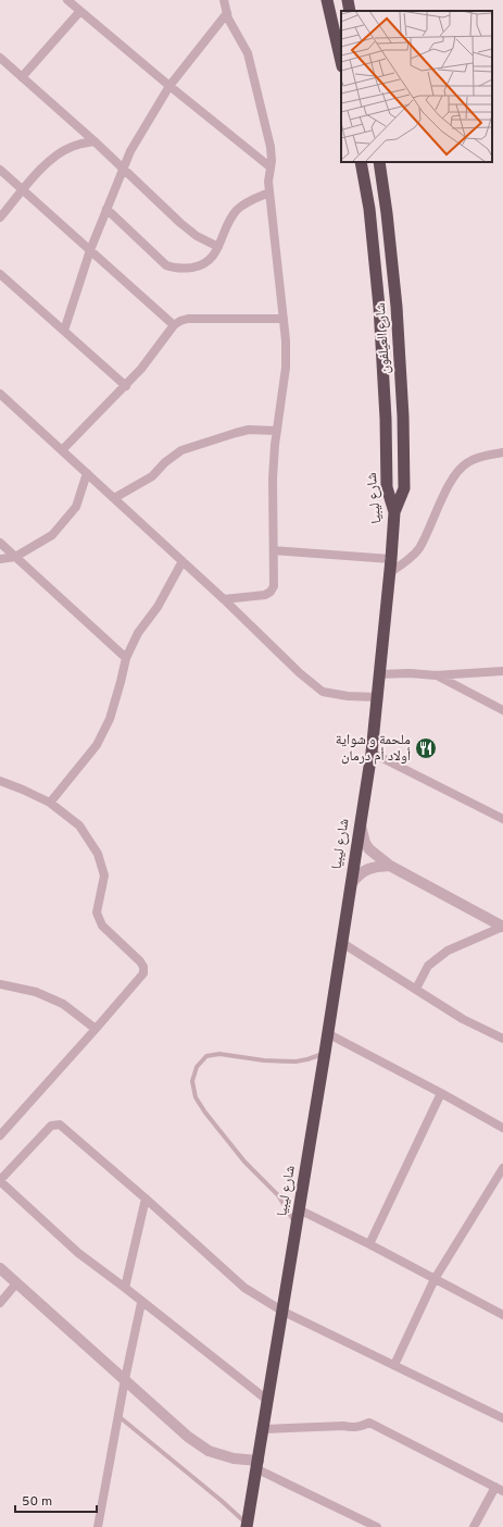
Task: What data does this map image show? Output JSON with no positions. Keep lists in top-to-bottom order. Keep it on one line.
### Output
{"streets":{"highway":["شارع العيلفون","شارع ليبيا"]},"crossings":[["شارع العيلفون","شارع ليبيا"]],"places":{"restaurant":["ملحمة و شواية أولاد أم درمان"]},"scale_bar":"50 m"}
